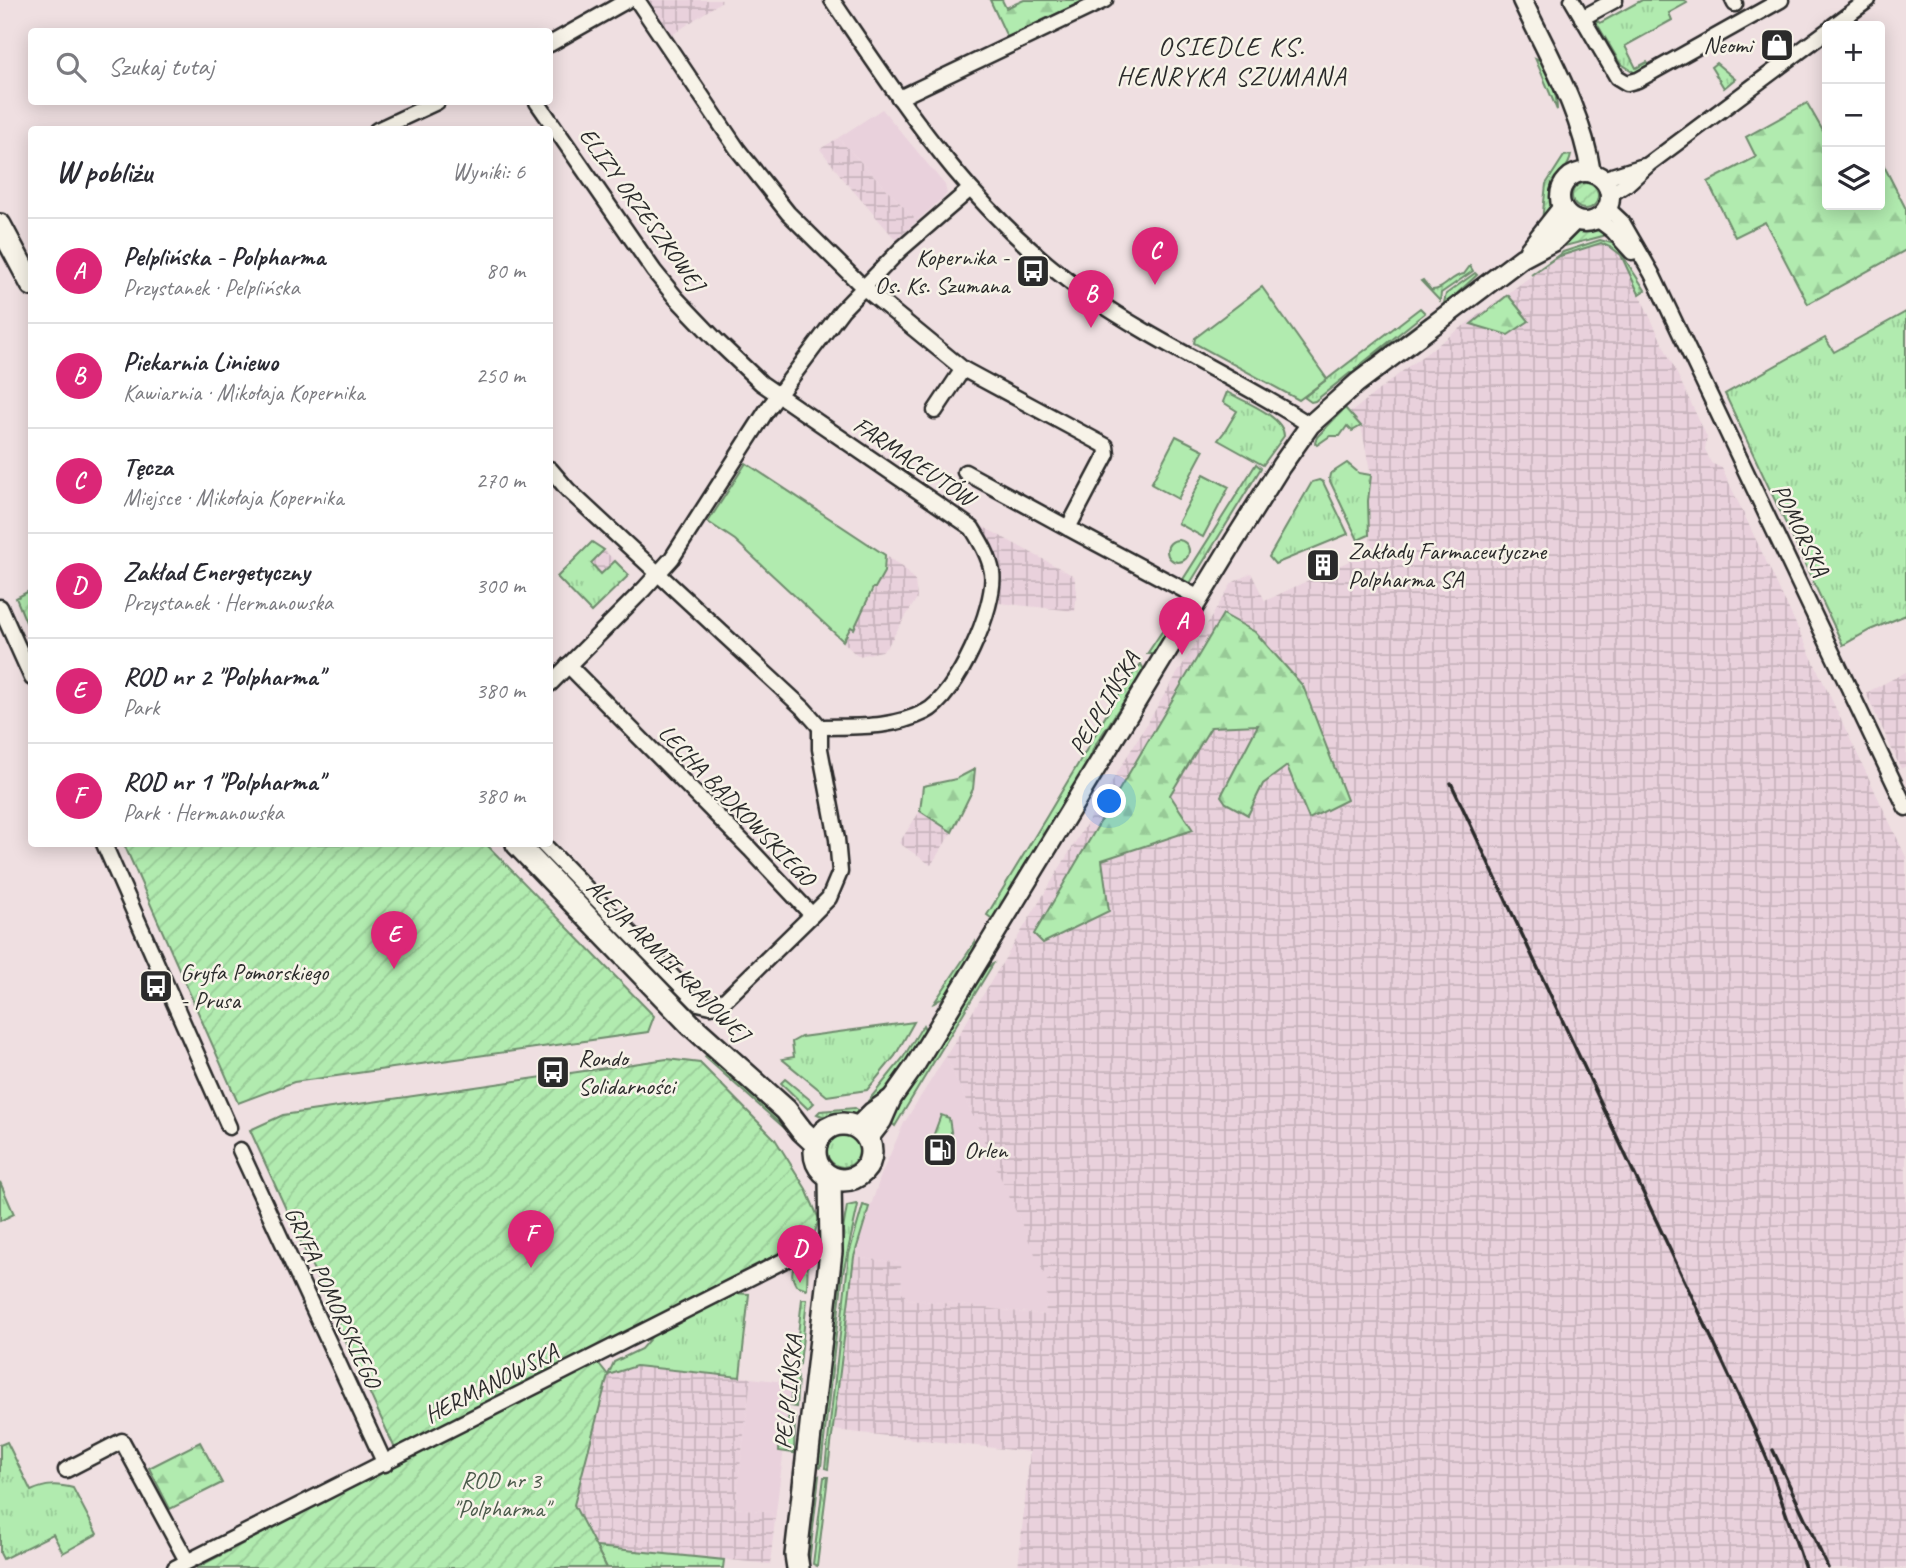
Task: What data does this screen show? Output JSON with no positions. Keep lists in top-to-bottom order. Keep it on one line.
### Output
{"streets":{"main road":["PELPLIŃSKA","ALEJA ARMII KRAJOWEJ"],"street":["ELIZY ORZESZKOWEJ","FARMACEUTÓW","POMORSKA","LECHA BĄDKOWSKIEGO","GRYFA POMORSKIEGO","HERMANOWSKA"]},"crossings":[["ELIZY ORZESZKOWEJ","FARMACEUTÓW"],["FARMACEUTÓW","LECHA BĄDKOWSKIEGO"],["PELPLIŃSKA","ALEJA ARMII KRAJOWEJ"],["PELPLIŃSKA","HERMANOWSKA"],["LECHA BĄDKOWSKIEGO","ALEJA ARMII KRAJOWEJ"],["GRYFA POMORSKIEGO","HERMANOWSKA"]],"districts":["OSIEDLE KS. HENRYKA SZUMANA"],"parks":["ROD nr 3 \"Polpharma\""],"places":{"shop":["Neomi"],"bus stop":["Kopernika - Os. Ks. Szumana","Gryfa Pomorskiego - Prusa","Rondo Solidarności"],"building":["Zakłady Farmaceutyczne Polpharma SA"],"fuel station":["Orlen"]},"page":{"map_buttons":["+","−"],"search":"Szukaj tutaj","heading":["W pobliżu","Wyniki: 6"],"list":[{"mark":"A","name":"Pelplińska - Polpharma","note":"Przystanek · Pelplińska","value":"80 m"},{"mark":"B","name":"Piekarnia Liniewo","note":"Kawiarnia · Mikołaja Kopernika","value":"250 m"},{"mark":"C","name":"Tęcza","note":"Miejsce · Mikołaja Kopernika","value":"270 m"},{"mark":"D","name":"Zakład Energetyczny","note":"Przystanek · Hermanowska","value":"300 m"},{"mark":"E","name":"ROD nr 2 \"Polpharma\"","note":"Park","value":"380 m"},{"mark":"F","name":"ROD nr 1 \"Polpharma\"","note":"Park · Hermanowska","value":"380 m"}],"pins":["C","B","A","E","F","D"]}}
